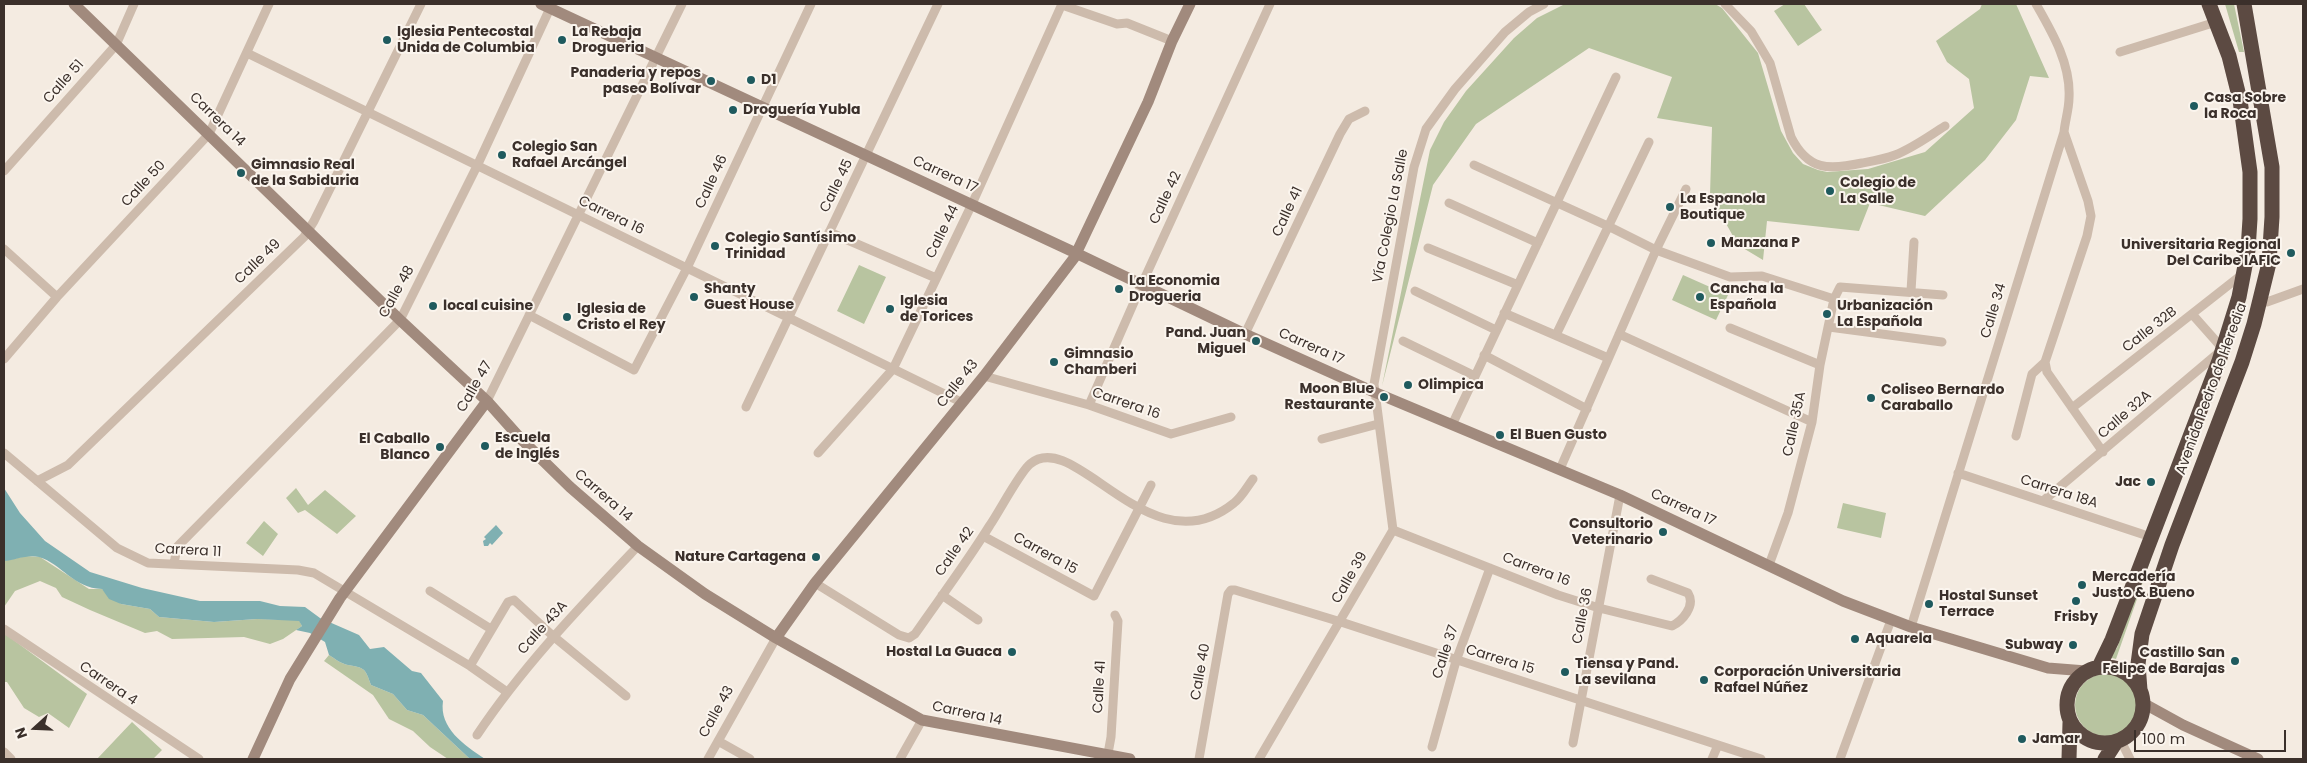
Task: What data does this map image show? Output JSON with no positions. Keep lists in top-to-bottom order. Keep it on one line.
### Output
{"streets":{"highway":["Avenida Pedro de Heredia"],"main road":["Carrera 14","Carrera 17","Calle 43","Calle 47"],"street":["Calle 51","Calle 46","Calle 50","Calle 45","Calle 42","Calle 41","Carrera 16","Vía Colegio La Salle","Calle 44","Calle 49","Calle 48","Calle 34","Calle 32B","Calle 32A","Calle 35A","Carrera 18A","Carrera 11","Carrera 15","Calle 39","Calle 36","Calle 43A","Calle 37","Calle 40","Carrera 4"]},"crossings":[["Calle 51","Carrera 14"],["Carrera 14","Calle 50"],["Carrera 14","Calle 41"],["Carrera 14","Calle 49"],["Carrera 14","Calle 48"],["Carrera 14","Calle 43"],["Carrera 14","Calle 47"],["Carrera 14","Calle 43A"],["Carrera 17","Calle 46"],["Carrera 17","Calle 45"],["Carrera 17","Calle 42"],["Carrera 17","Calle 41"],["Carrera 17","Vía Colegio La Salle"],["Carrera 17","Calle 44"],["Carrera 17","Calle 48"],["Carrera 17","Calle 34"],["Carrera 17","Calle 43"],["Carrera 17","Calle 47"],["Carrera 17","Avenida Pedro de Heredia"],["Carrera 17","Calle 35A"],["Carrera 17","Calle 36"],["Calle 46","Carrera 16"],["Calle 46","Calle 47"],["Calle 50","Carrera 16"],["Calle 45","Carrera 16"],["Calle 42","Carrera 16"],["Calle 42","Calle 43"],["Calle 42","Carrera 15"],["Carrera 16","Calle 44"],["Carrera 16","Calle 49"],["Carrera 16","Calle 48"],["Carrera 16","Calle 43"],["Carrera 16","Calle 47"],["Carrera 16","Calle 39"],["Carrera 16","Calle 36"],["Carrera 16","Calle 37"],["Calle 49","Carrera 11"],["Calle 48","Carrera 11"],["Calle 34","Carrera 18A"],["Calle 32B","Avenida Pedro de Heredia"],["Calle 47","Carrera 11"],["Avenida Pedro de Heredia","Calle 32A"],["Avenida Pedro de Heredia","Carrera 18A"],["Calle 32A","Carrera 18A"],["Carrera 11","Calle 43A"],["Carrera 15","Calle 39"],["Carrera 15","Calle 36"],["Carrera 15","Calle 37"],["Carrera 15","Calle 40"]],"places":["Iglesia Pentecostal Unida de Columbia","La Rebaja Drogueria","D1","Panaderia y repos paseo Bolívar","Casa Sobre la Roca","Droguería Yubla","Colegio San Rafael Arcángel","Gimnasio Real de la Sabiduria","Colegio de La Salle","La Espanola Boutique","Manzana P","Colegio Santísimo Trinidad","Universitaria Regional Del Caribe IAFIC","La Economia Drogueria","Shanty Guest House","Cancha la Española","local cuisine","Iglesia de Torices","Urbanización La Española","Iglesia de Cristo el Rey","Pand. Juan Miguel","Gimnasio Chamberi","Olimpica","Moon Blue Restaurante","Coliseo Bernardo Caraballo","El Buen Gusto","Escuela de Inglés","El Caballo Blanco","Jac","Consultorio Veterinario","Nature Cartagena","Mercadería Justo & Bueno","Frisby","Hostal Sunset Terrace","Aquarela","Subway","Hostal La Guaca","Castillo San Felipe de Barajas","Tiensa y Pand. La sevilana","Corporación Universitaria Rafael Núñez","Jamar"],"scale_bar":"100 m","north":"left"}
